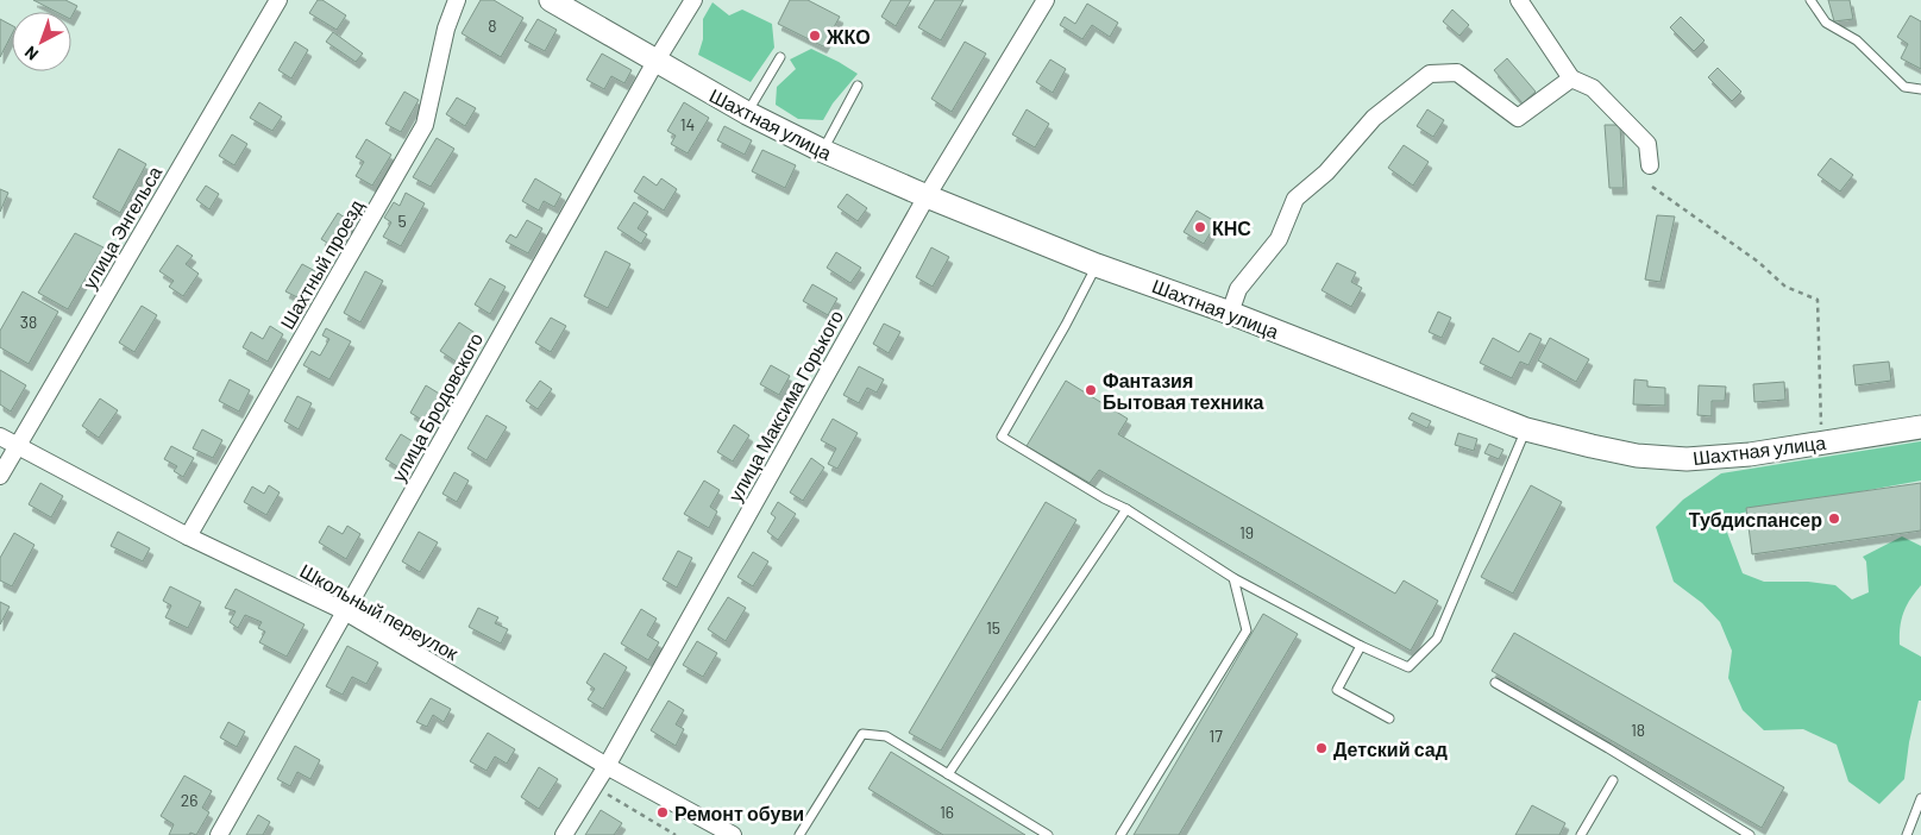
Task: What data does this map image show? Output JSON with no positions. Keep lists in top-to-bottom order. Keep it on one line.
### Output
{"streets":{"main road":["Шахтная улица"],"street":["улица Энгельса","Шахтный проезд","улица Максима Горького","улица Бродовского","Школьный переулок"]},"crossings":[["Шахтная улица","улица Максима Горького"],["Шахтная улица","улица Бродовского"],["улица Энгельса","Школьный переулок"],["Шахтный проезд","Школьный переулок"],["улица Максима Горького","Школьный переулок"],["улица Бродовского","Школьный переулок"]],"places":["ЖКО","КНС","Фантазия Бытовая техника","Тубдиспансер","Детский сад","Ремонт обуви"],"house_numbers":["8","14","5","38","19","15","18","17","26","16"],"north":"bottom left"}
